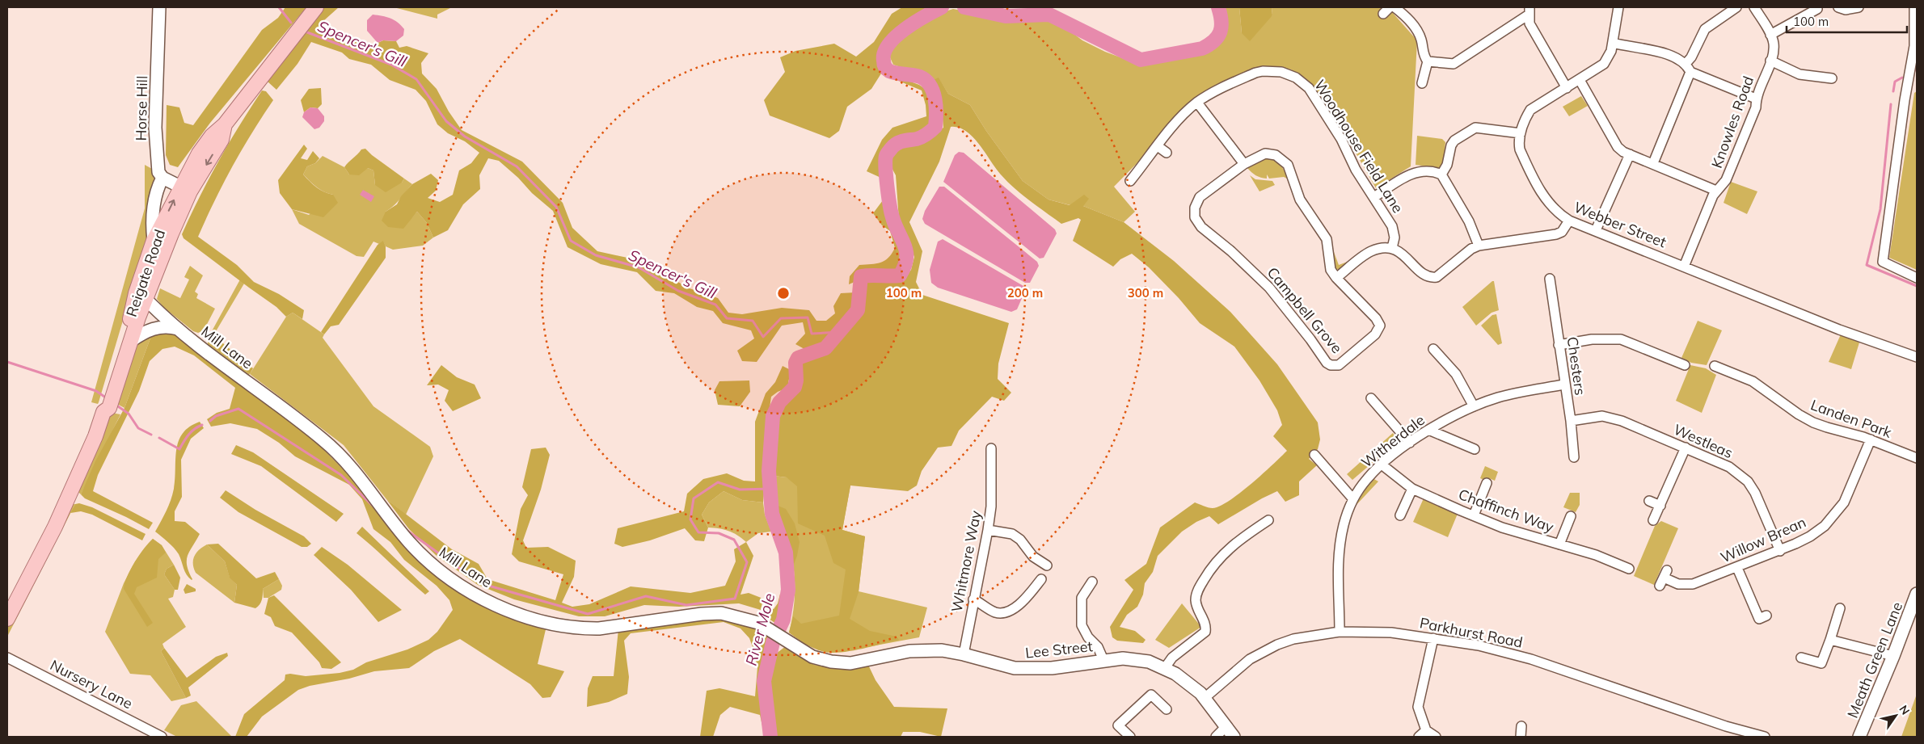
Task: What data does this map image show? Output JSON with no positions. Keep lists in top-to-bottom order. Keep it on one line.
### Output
{"streets":{"main road":["Reigate Road"],"street":["Horse Hill","Knowles Road","Woodhouse Field Lane","Webber Street","Campbell Grove","Mill Lane","Chesters","Landen Park","Witherdale","Westleas","Chaffinch Way","Willow Brean","Whitmore Way","Parkhurst Road","Lee Street","Meath Green Lane","Nursery Lane"]},"crossings":[["Knowles Road","Webber Street"],["Reigate Road","Mill Lane"],["Mill Lane","Lee Street"],["Chesters","Witherdale"],["Chesters","Westleas"],["Landen Park","Willow Brean"],["Witherdale","Chaffinch Way"],["Witherdale","Parkhurst Road"],["Westleas","Willow Brean"],["Whitmore Way","Lee Street"],["Parkhurst Road","Lee Street"]],"water":["Spencer's Gill","River Mole"],"scale_bar":"100 m","north":"top right","rings":["100 m","200 m","300 m"]}
